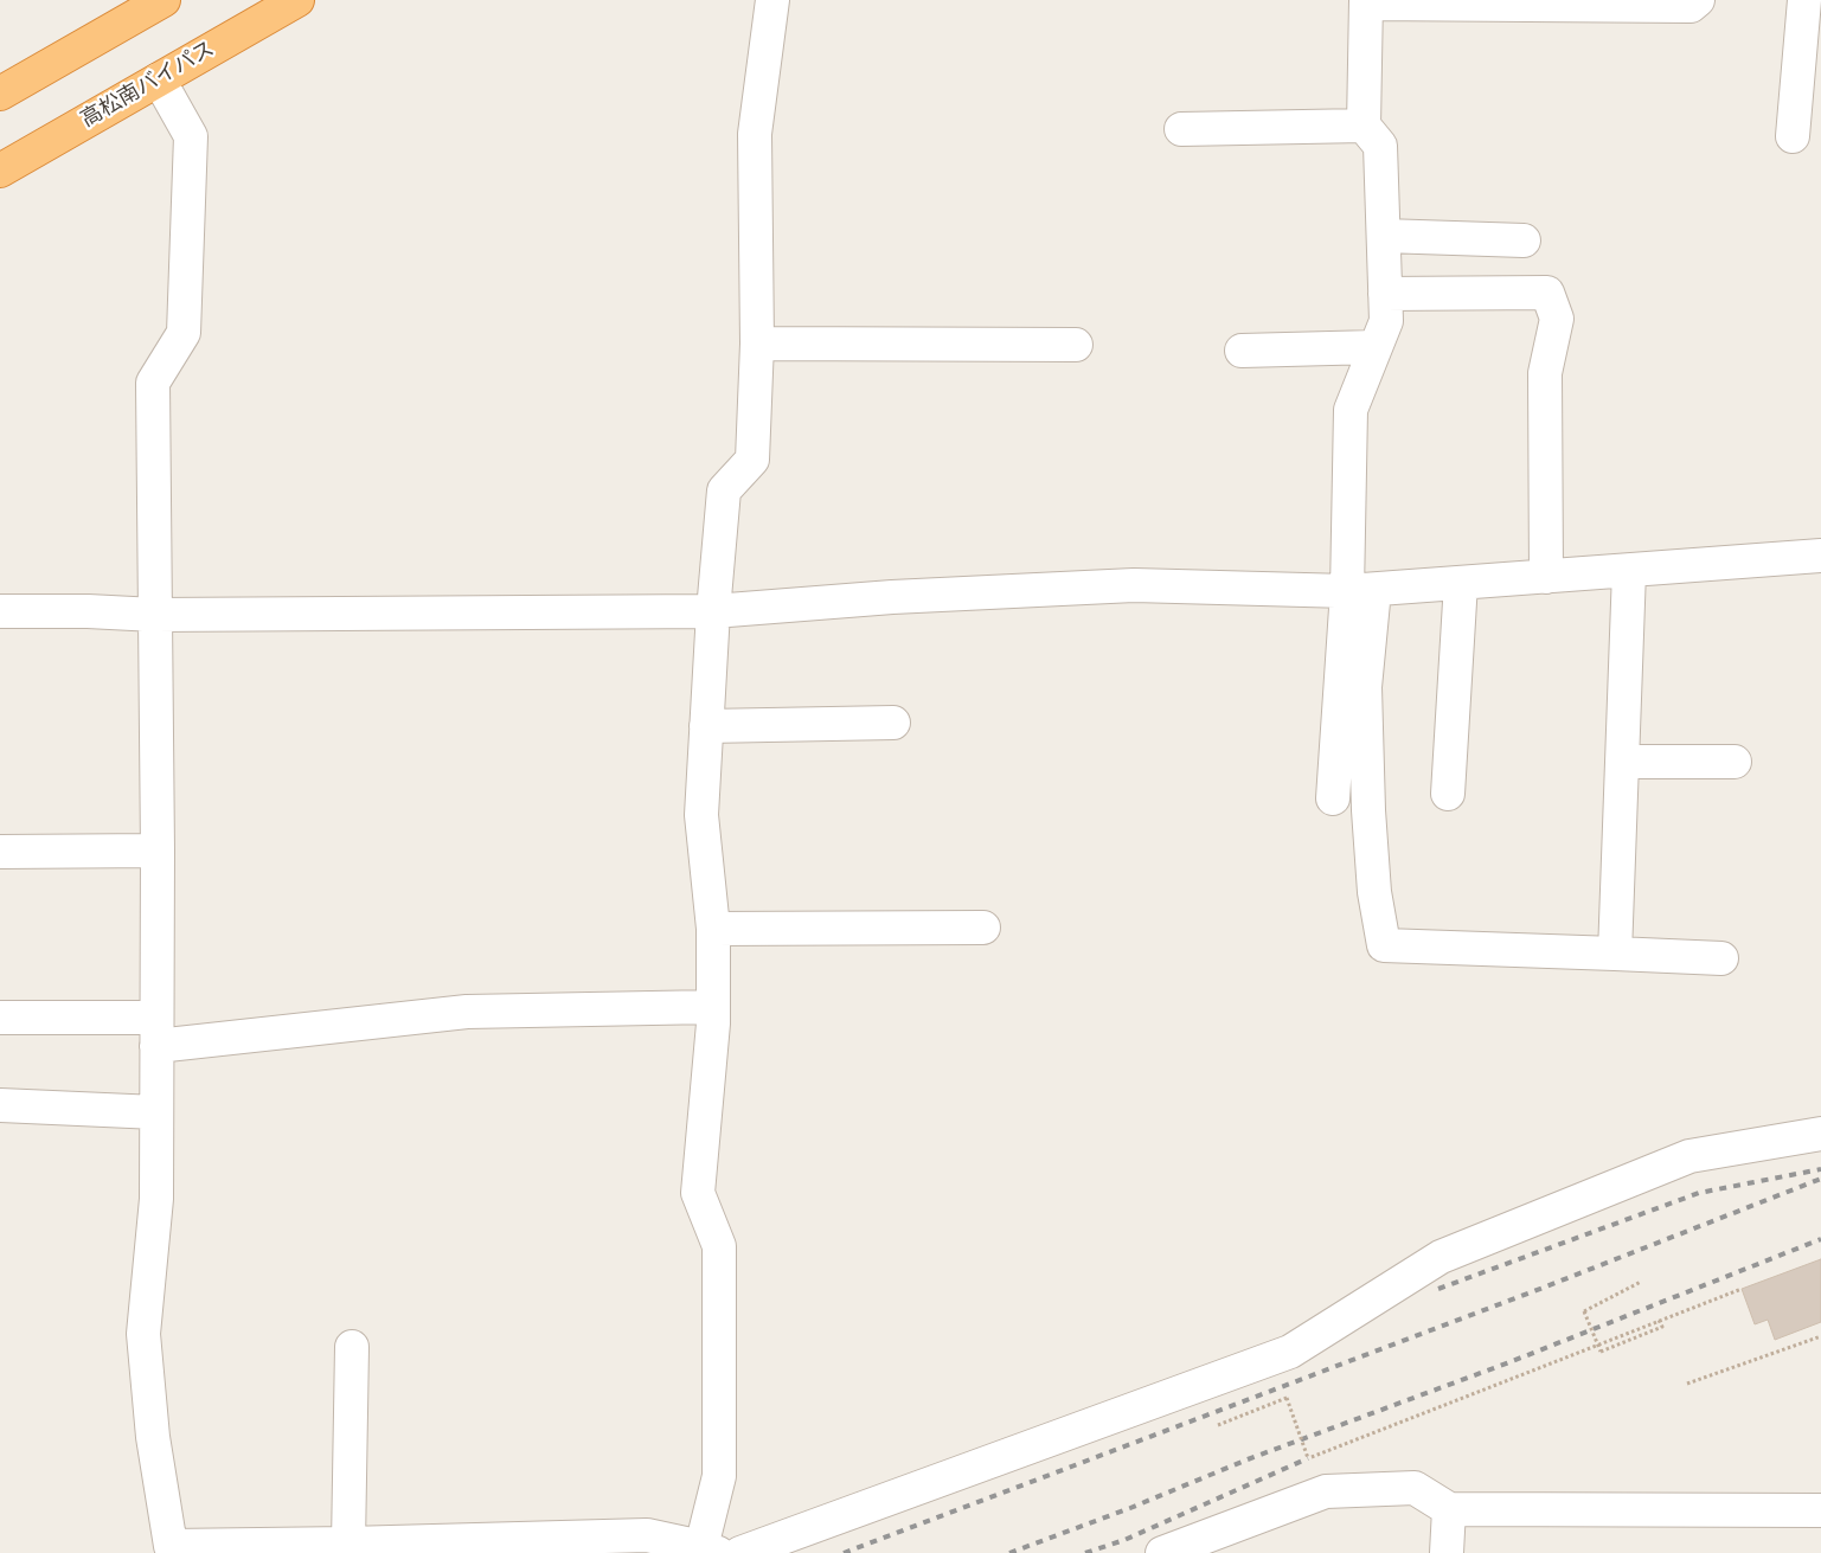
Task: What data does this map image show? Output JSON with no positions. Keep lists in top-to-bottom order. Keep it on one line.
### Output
{"streets":{"highway":["高松南バイパス"]}}
